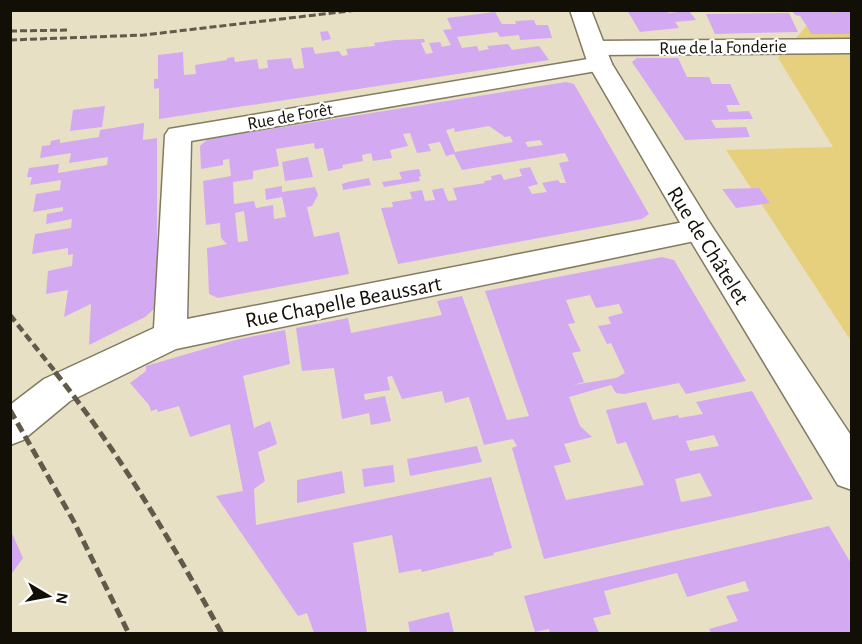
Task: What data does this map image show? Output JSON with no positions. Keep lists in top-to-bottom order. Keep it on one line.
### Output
{"streets":{"street":["Rue de la Fonderie","Rue de Forêt","Rue de Châtelet","Rue Chapelle Beaussart"]},"crossings":[["Rue de la Fonderie","Rue de Forêt"],["Rue de la Fonderie","Rue de Châtelet"],["Rue de Forêt","Rue de Châtelet"],["Rue de Forêt","Rue Chapelle Beaussart"],["Rue de Châtelet","Rue Chapelle Beaussart"]],"north":"right"}
